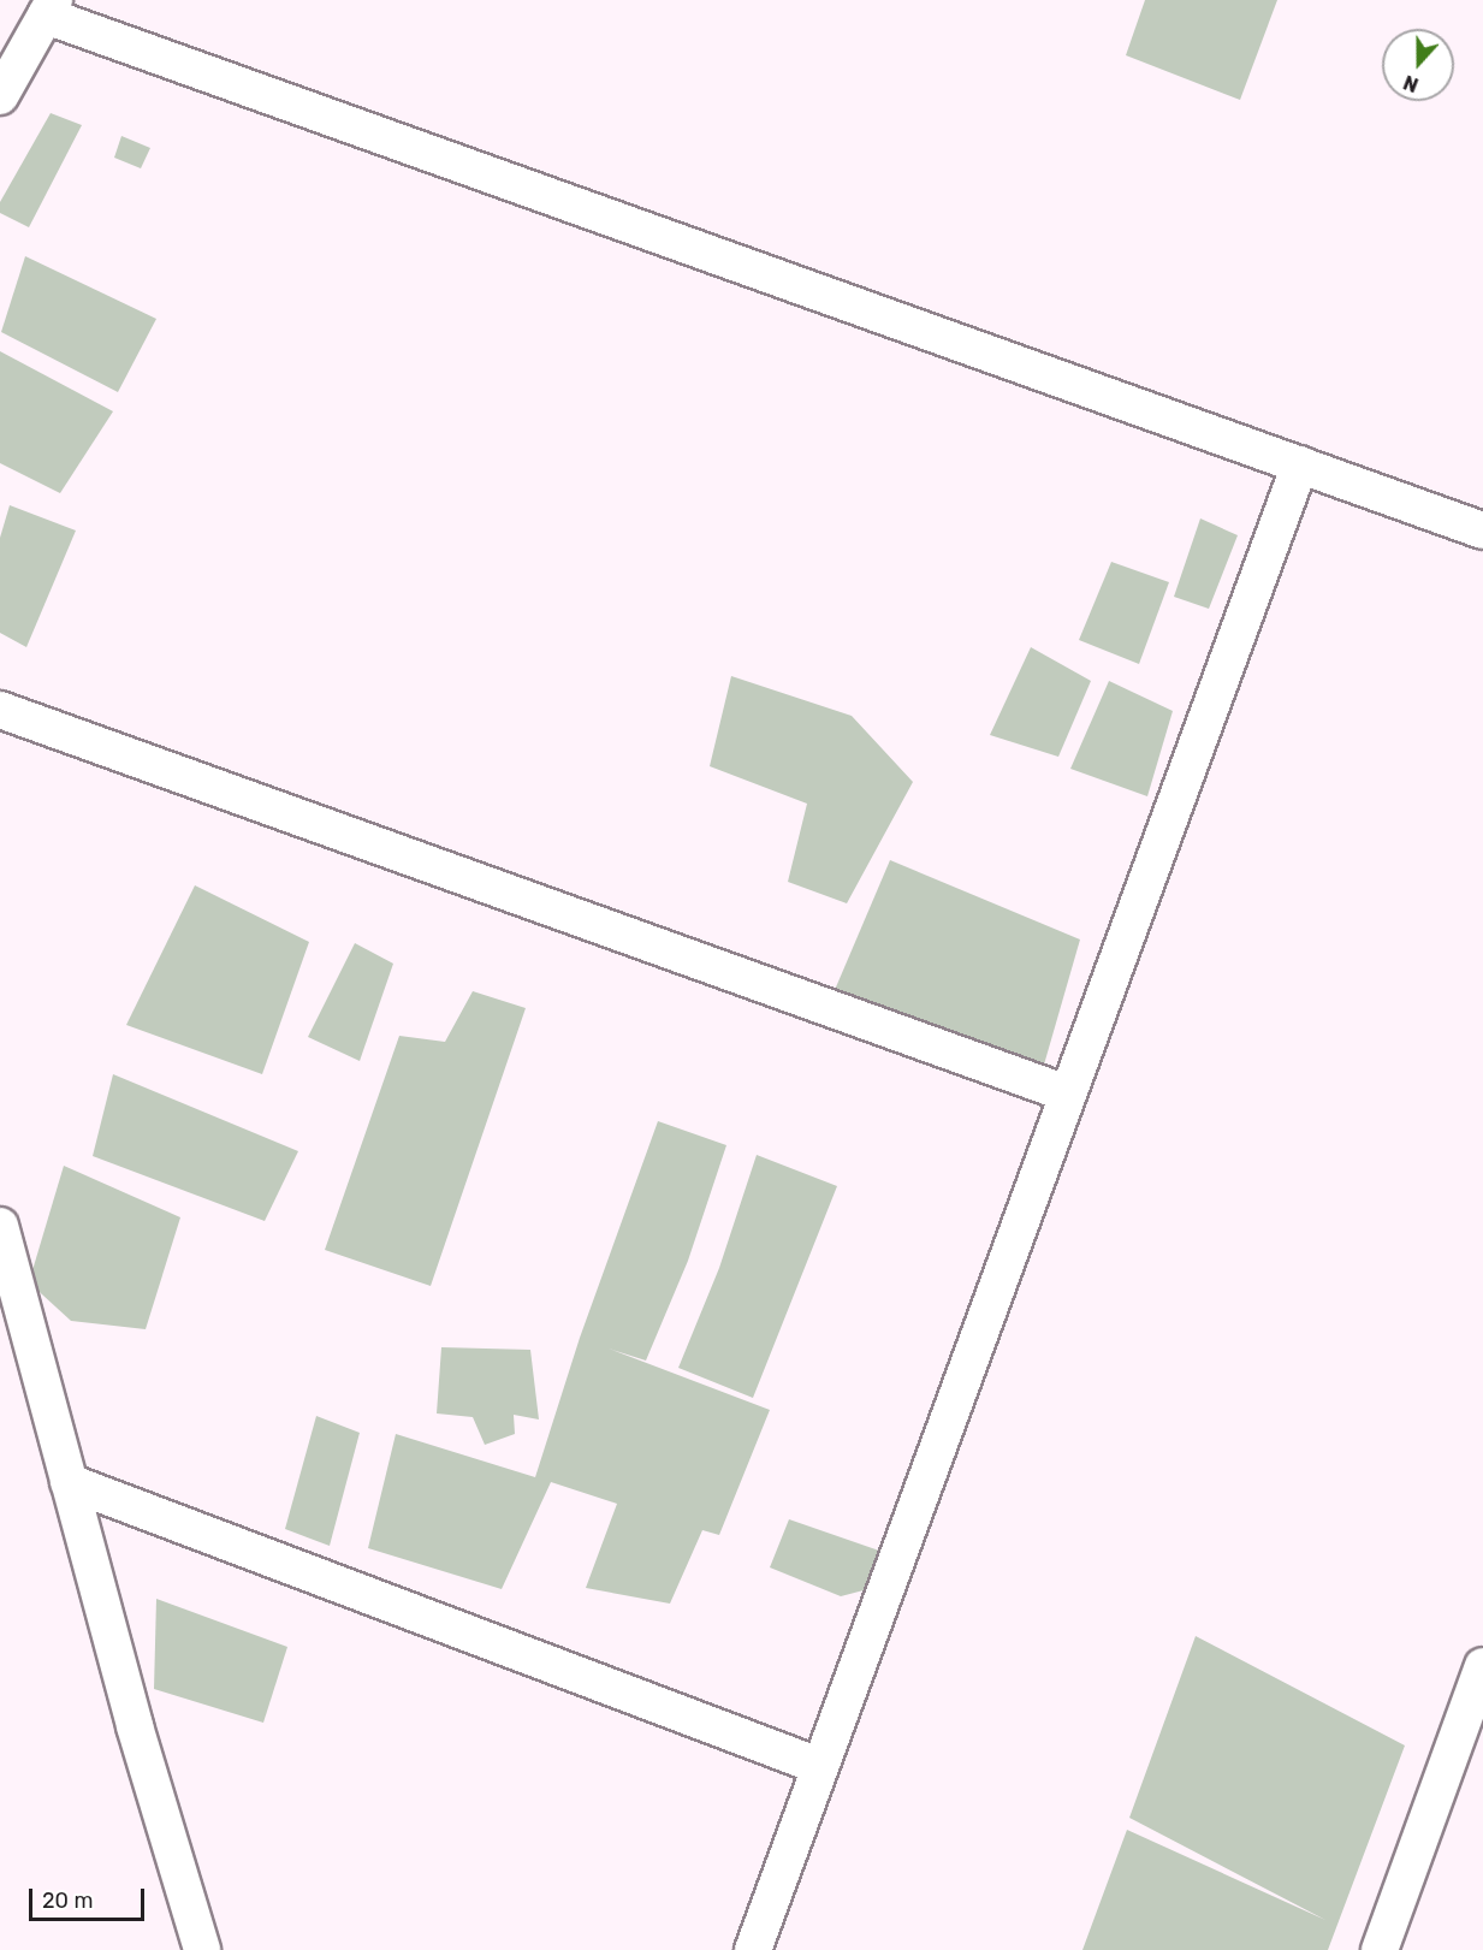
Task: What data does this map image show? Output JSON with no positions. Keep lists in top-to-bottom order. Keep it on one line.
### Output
{"scale_bar":"20 m","north":"bottom"}
